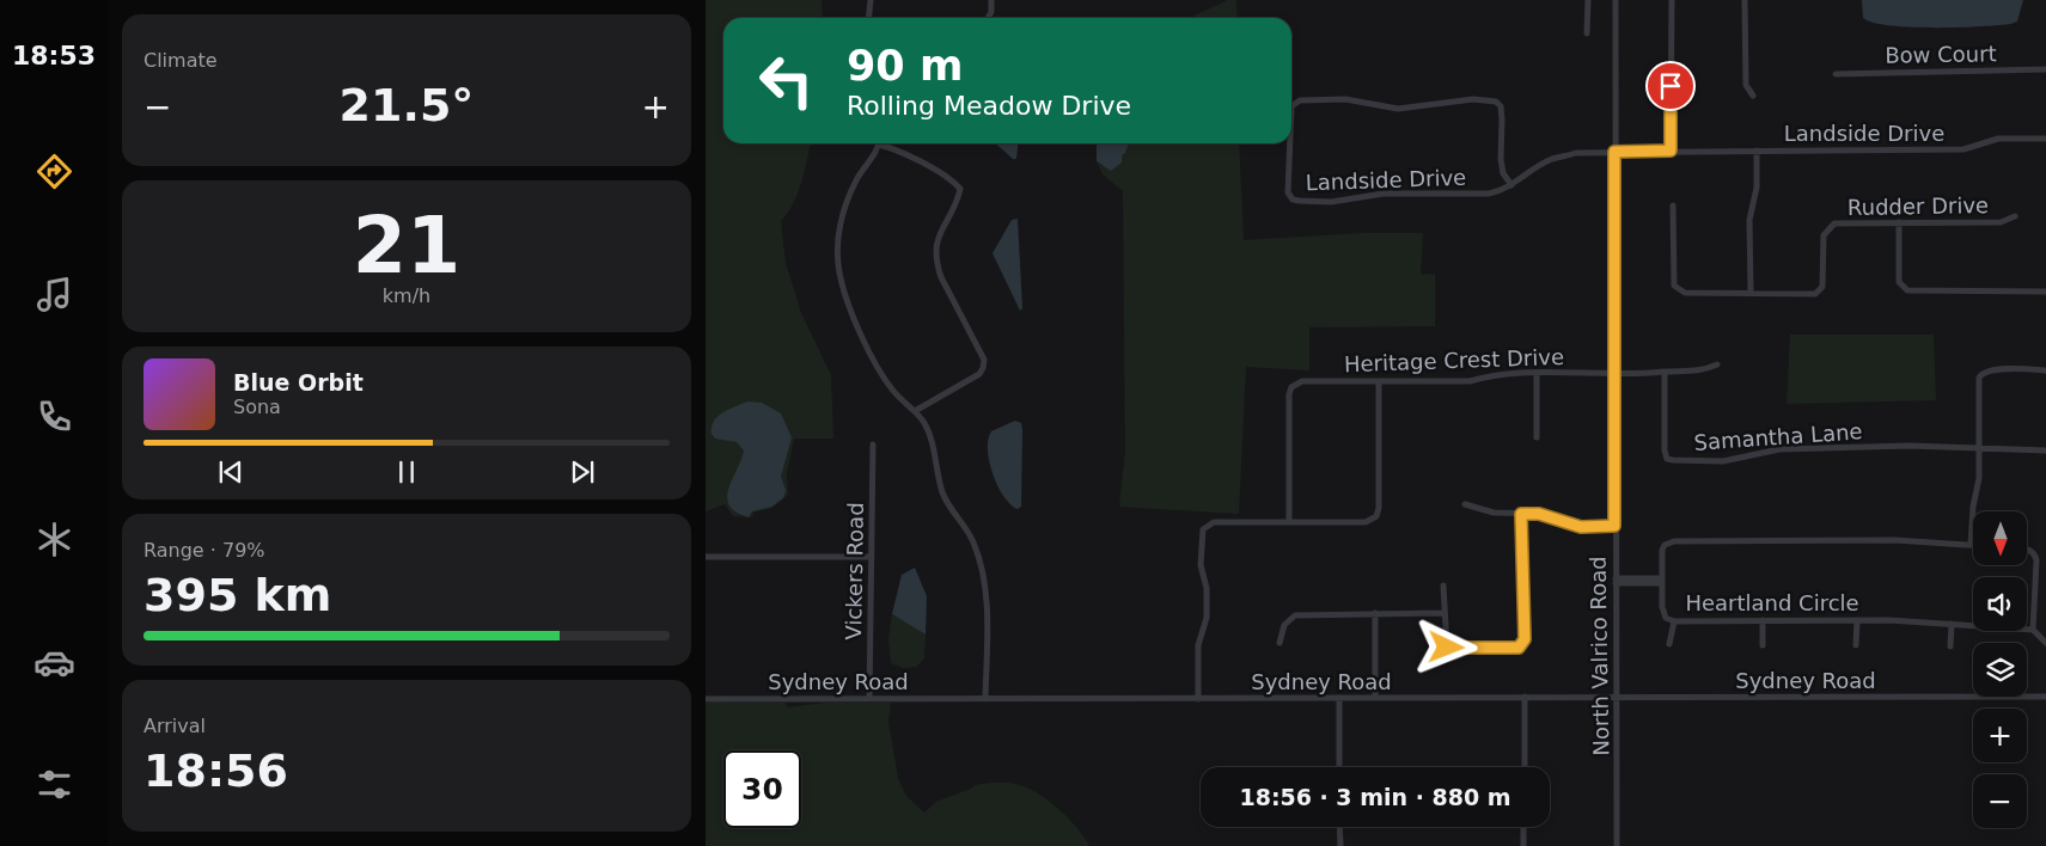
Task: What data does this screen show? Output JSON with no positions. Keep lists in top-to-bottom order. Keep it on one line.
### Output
{"streets":{"street":["Bow Court","Landside Drive","Rudder Drive","Heritage Crest Drive","Samantha Lane","Vickers Road","Heartland Circle","North Valrico Road","Sydney Road"]},"crossings":[["Landside Drive","North Valrico Road"],["Heritage Crest Drive","Samantha Lane"],["Heritage Crest Drive","North Valrico Road"],["Vickers Road","Sydney Road"],["North Valrico Road","Sydney Road"]],"north":"bottom","page":{"tabs":"18:53","tile":["Climate",["21","km/h"],["Range · 79%","395 km"],["Arrival","18:56"]],"turn":["90 m","Rolling Meadow Drive"],"heat":["−","21.5°","+"],"song":["Blue Orbit","Sona"],"map_buttons":["+","−"],"limit":"30","trip":"18:56 · 3 min · 880 m"}}
